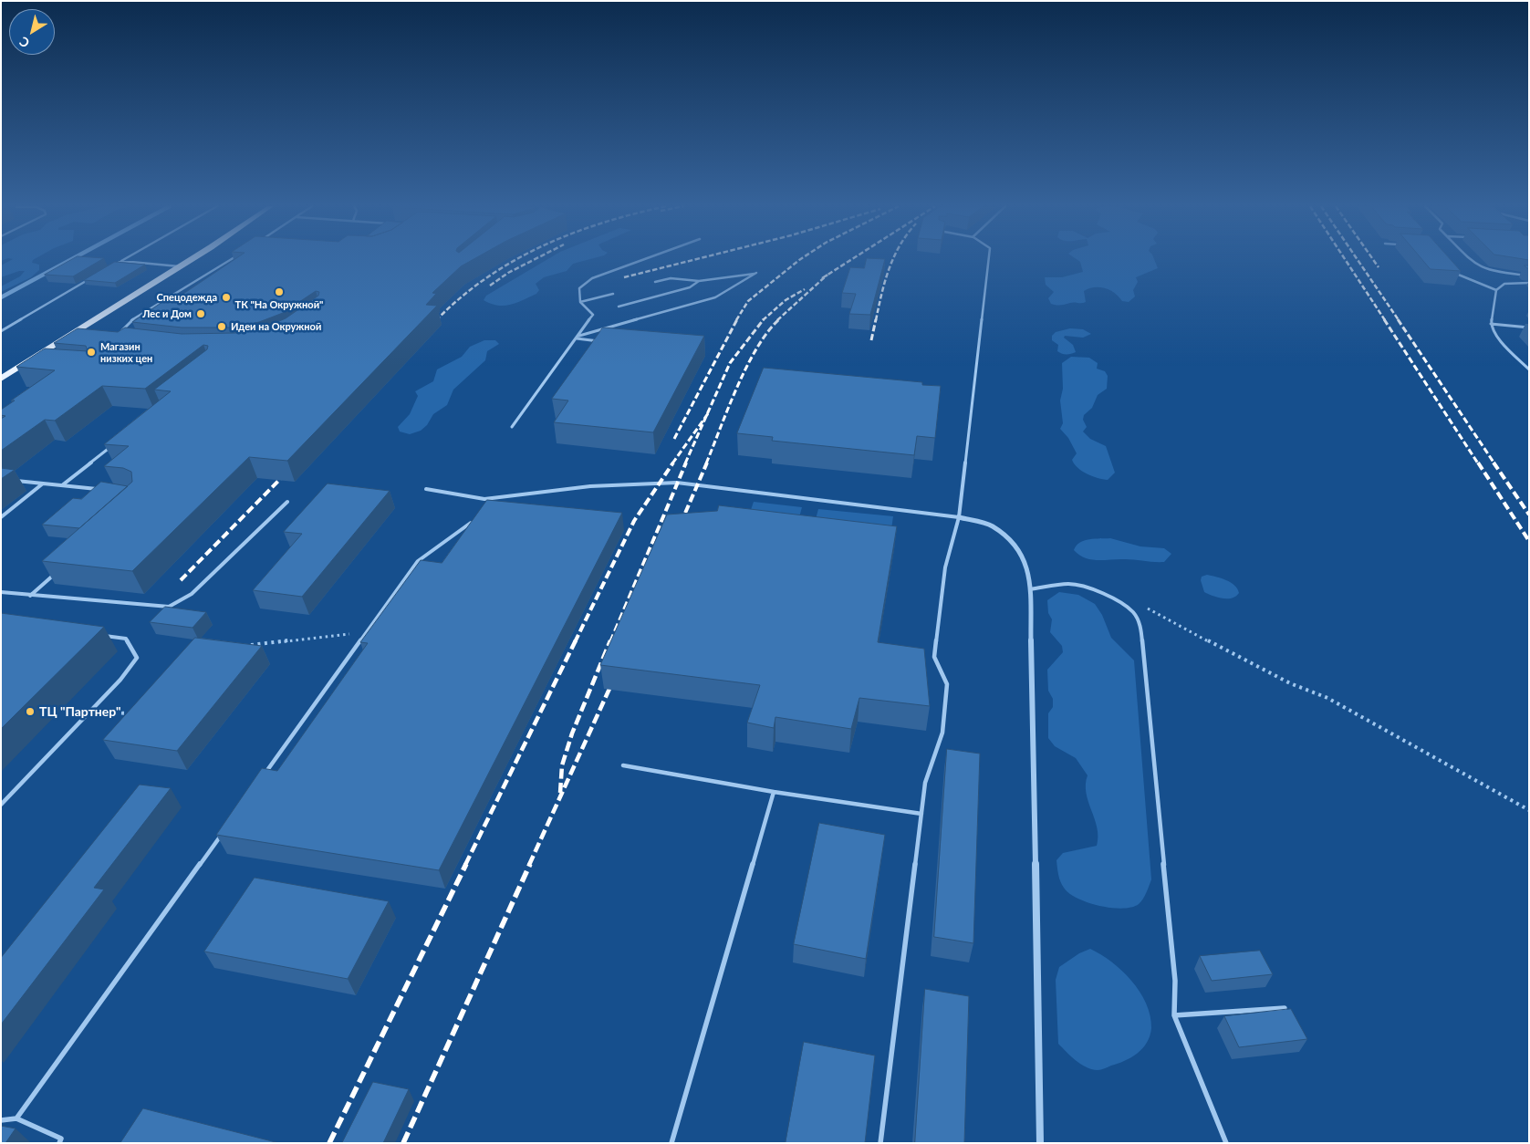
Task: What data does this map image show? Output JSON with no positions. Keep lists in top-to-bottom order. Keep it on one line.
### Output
{"places":["ТК \"На Окружной\"","Спецодежда","Лес и Дом","Идеи на Окружной","Магазин низких цен","ТЦ \"Партнер\""],"north":"bottom left"}
